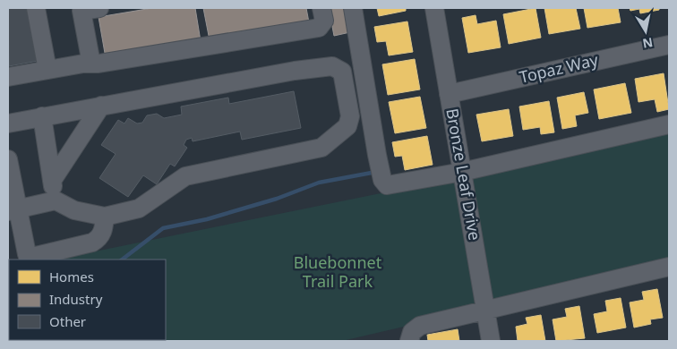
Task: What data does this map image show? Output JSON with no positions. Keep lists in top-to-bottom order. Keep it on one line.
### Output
{"streets":{"street":["Topaz Way","Bronze Leaf Drive"]},"crossings":[["Topaz Way","Bronze Leaf Drive"]],"parks":["Bluebonnet Trail Park"],"legend":["Homes","Industry","Other"],"north":"bottom"}
